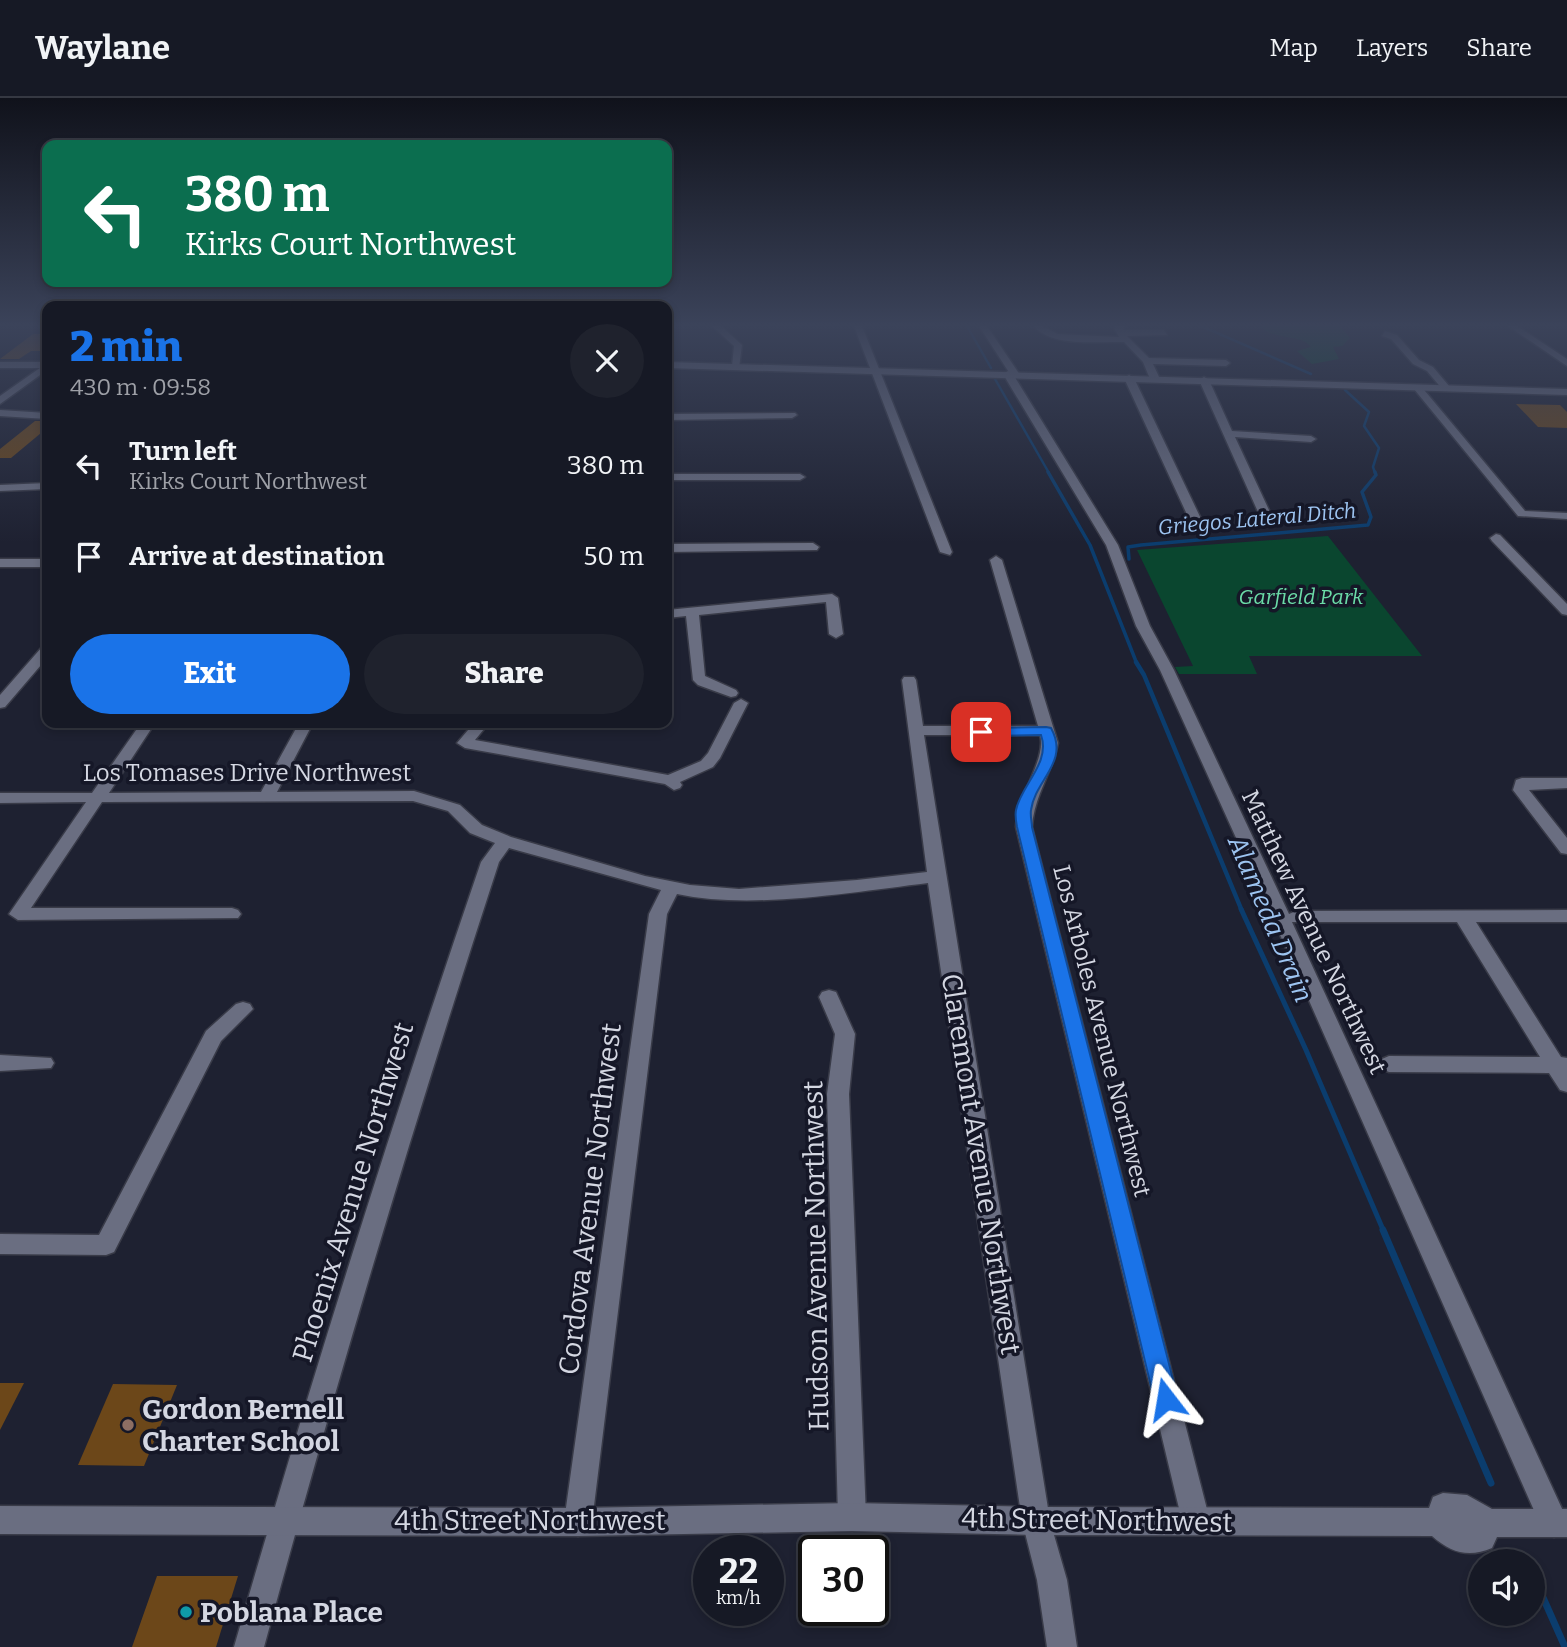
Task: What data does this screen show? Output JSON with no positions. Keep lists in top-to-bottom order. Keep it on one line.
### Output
{"streets":{"street":["Los Tomases Drive Northwest","Matthew Avenue Northwest","Los Arboles Avenue Northwest","Claremont Avenue Northwest","Phoenix Avenue Northwest","Cordova Avenue Northwest","Hudson Avenue Northwest","4th Street Northwest"]},"crossings":[["Los Tomases Drive Northwest","Claremont Avenue Northwest"],["Los Tomases Drive Northwest","Phoenix Avenue Northwest"],["Los Tomases Drive Northwest","Cordova Avenue Northwest"],["Matthew Avenue Northwest","4th Street Northwest"],["Los Arboles Avenue Northwest","4th Street Northwest"],["Claremont Avenue Northwest","4th Street Northwest"],["Phoenix Avenue Northwest","4th Street Northwest"],["Cordova Avenue Northwest","4th Street Northwest"],["Hudson Avenue Northwest","4th Street Northwest"]],"water":["Griegos Lateral Ditch","Alameda Drain"],"parks":["Garfield Park"],"places":["Gordon Bernell Charter School","Poblana Place"],"page":{"header":"Waylane","nav":["Map","Layers","Share"],"turn":["380 m","Kirks Court Northwest"],"heading":["2 min","430 m · 09:58"],"list":[{"name":"Turn left","note":"Kirks Court Northwest","value":"380 m"},{"name":"Arrive at destination","value":"50 m"}],"buttons":["Exit","Share"],"speed":"22 km/h","limit":"30"}}
